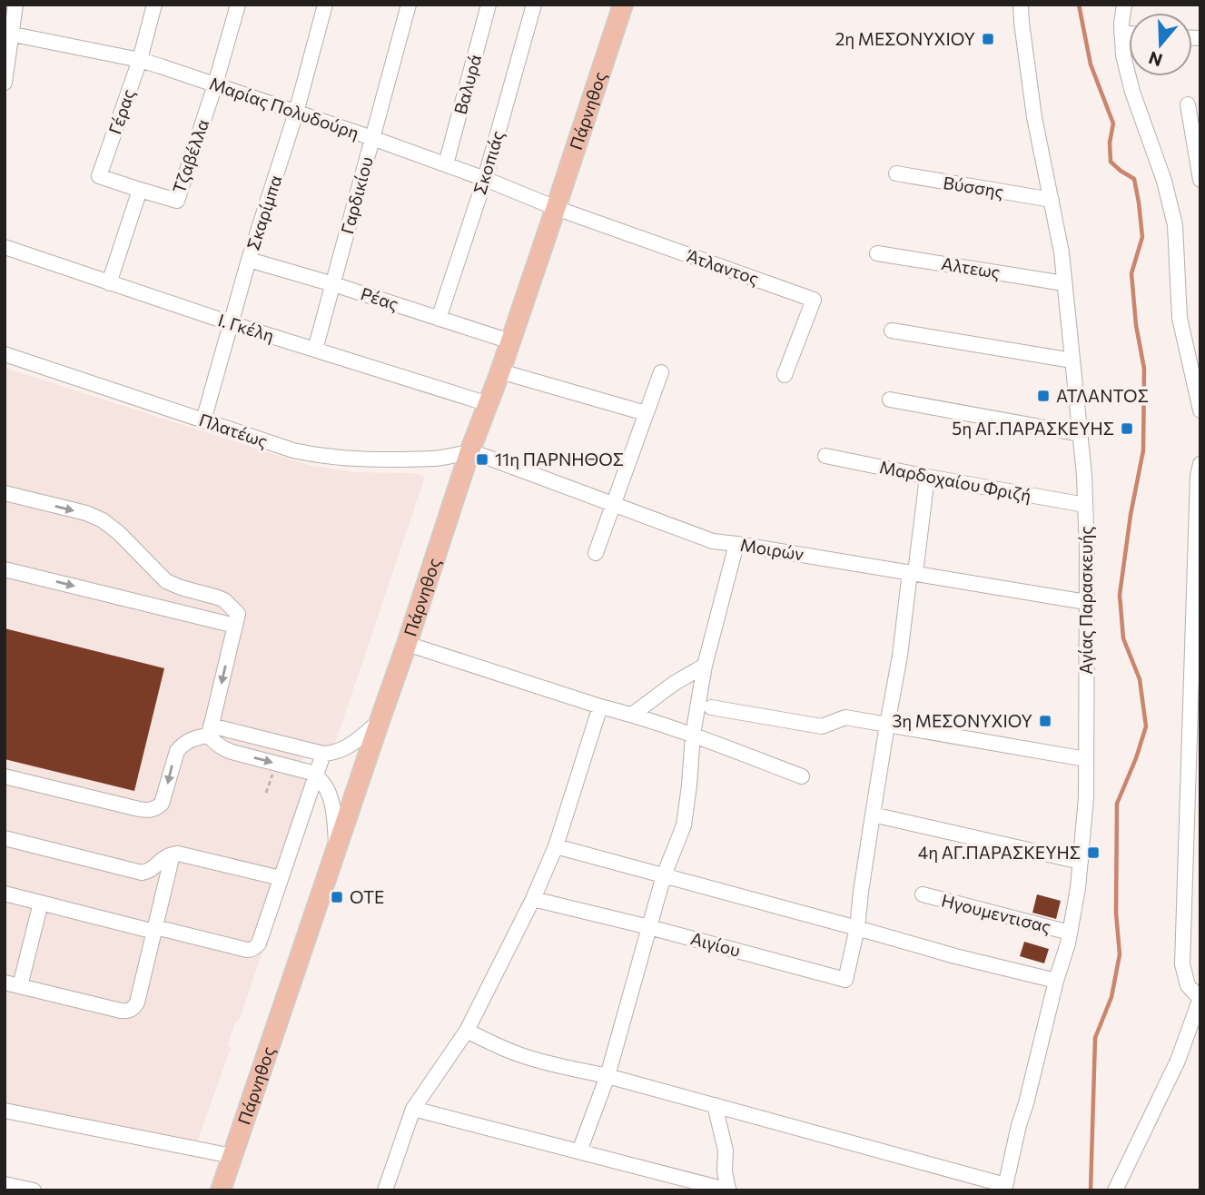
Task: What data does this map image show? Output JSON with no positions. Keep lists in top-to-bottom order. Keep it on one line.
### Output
{"streets":{"main road":["Πάρνηθος"],"street":["Βαλυρά","Μαρίας Πολυδούρη","Γέρας","Τζαβέλλα","Σκοπιάς","Βύσσης","Γαρδικίου","Σκαρίμπα","Άτλαντος","Αλτεως","Ρέας","Ι. Γκέλη","Πλατέως","Μαρδοχαίου Φριζή","Μοιρών","Αγίας Παρασκευής","Ηγουμεντισας","Αιγίου"]},"crossings":[["Βαλυρά","Μαρίας Πολυδούρη"],["Μαρίας Πολυδούρη","Πάρνηθος"],["Μαρίας Πολυδούρη","Γέρας"],["Μαρίας Πολυδούρη","Τζαβέλλα"],["Μαρίας Πολυδούρη","Σκοπιάς"],["Μαρίας Πολυδούρη","Γαρδικίου"],["Μαρίας Πολυδούρη","Σκαρίμπα"],["Μαρίας Πολυδούρη","Άτλαντος"],["Πάρνηθος","Άτλαντος"],["Πάρνηθος","Ρέας"],["Πάρνηθος","Ι. Γκέλη"],["Πάρνηθος","Πλατέως"],["Πάρνηθος","Μοιρών"],["Γέρας","Τζαβέλλα"],["Σκοπιάς","Ρέας"],["Βύσσης","Αγίας Παρασκευής"],["Γαρδικίου","Ρέας"],["Γαρδικίου","Ι. Γκέλη"],["Σκαρίμπα","Ρέας"],["Σκαρίμπα","Ι. Γκέλη"],["Σκαρίμπα","Πλατέως"],["Αλτεως","Αγίας Παρασκευής"],["Πλατέως","Μοιρών"],["Μαρδοχαίου Φριζή","Αγίας Παρασκευής"],["Μοιρών","Αγίας Παρασκευής"],["Αγίας Παρασκευής","Ηγουμεντισας"]],"places":{"transit":["2η ΜΕΣΟΝΥΧΙΟΥ","ΑΤΛΑΝΤΟΣ","5η ΑΓ.ΠΑΡΑΣΚΕΥΗΣ","11η ΠΑΡΝΗΘΟΣ","3η ΜΕΣΟΝΥΧΙΟΥ","4η ΑΓ.ΠΑΡΑΣΚΕΥΗΣ","ΟΤΕ"]},"north":"bottom"}
